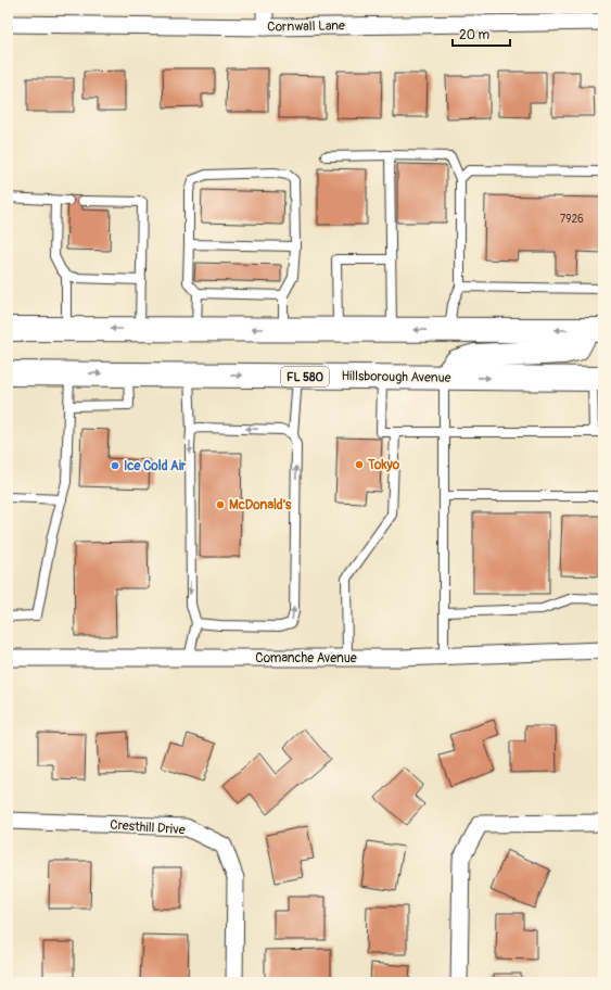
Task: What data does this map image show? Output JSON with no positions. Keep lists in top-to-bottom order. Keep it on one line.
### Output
{"streets":{"main road":["FL 580","Hillsborough Avenue"],"street":["Cornwall Lane","Comanche Avenue","Cresthill Drive"]},"places":["Tokyo","Ice Cold Air","McDonald's"],"house_numbers":["7926"],"scale_bar":"20 m"}
